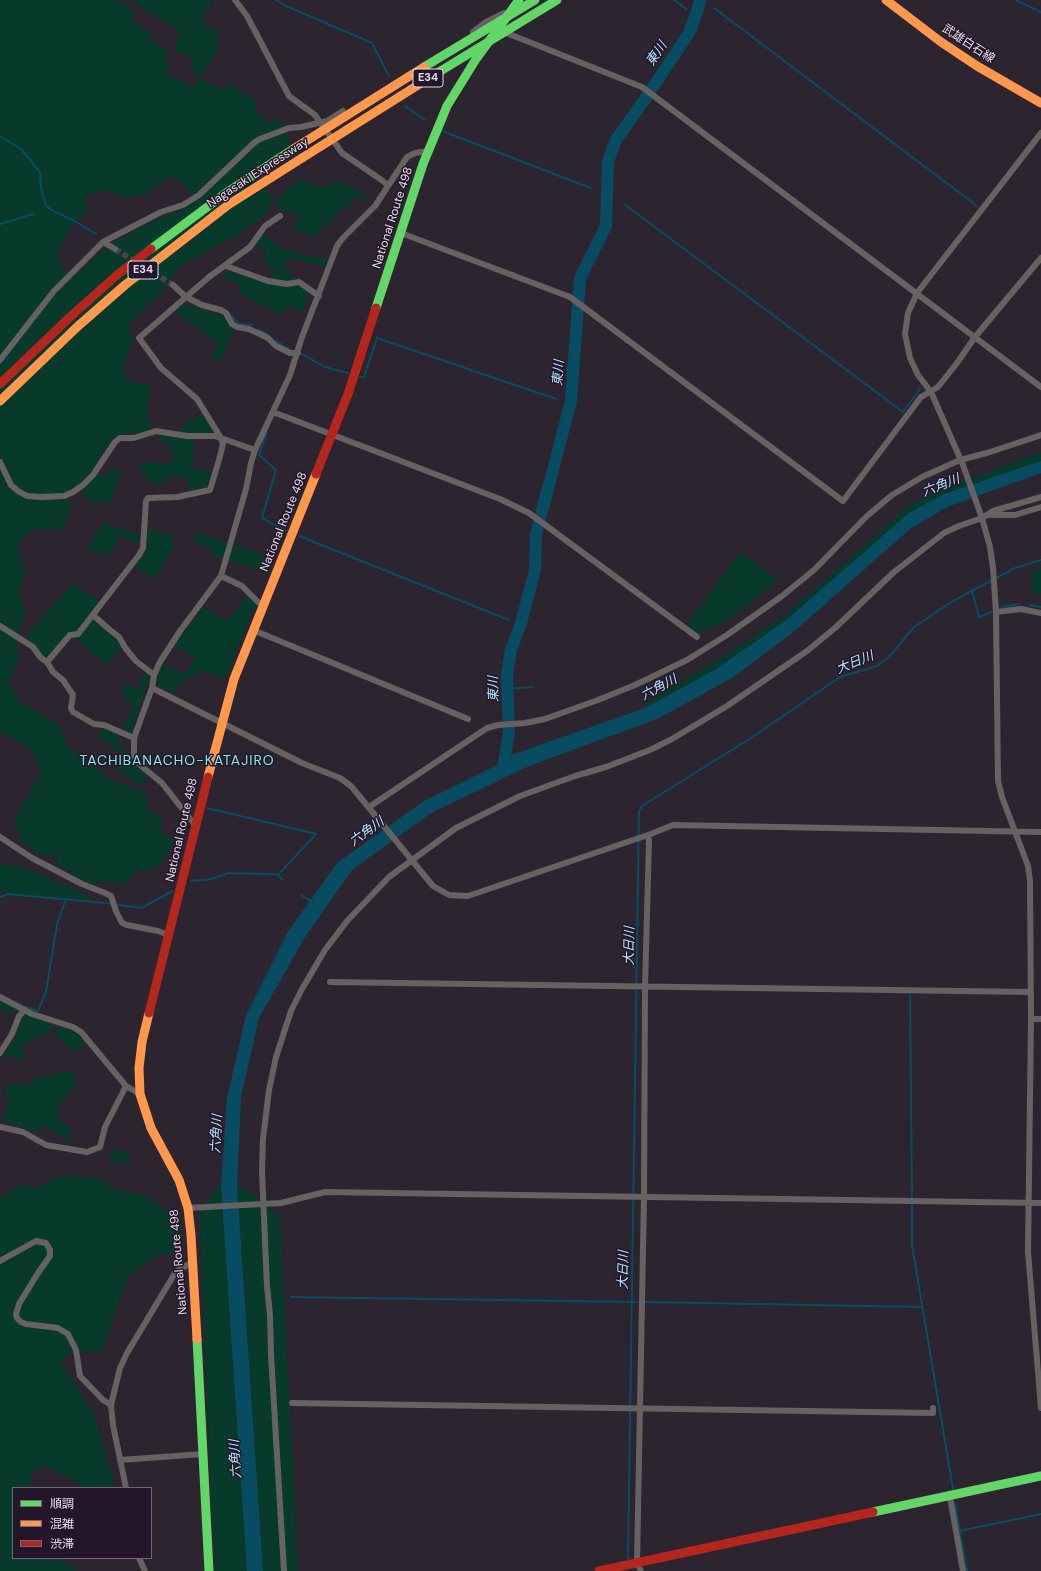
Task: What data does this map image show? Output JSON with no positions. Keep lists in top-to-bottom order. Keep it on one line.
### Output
{"streets":{"main road":["武雄白石線","E34","Nagasaki Expressway","National Route 498"]},"districts":["TACHIBANACHO-KATAJIRO"],"water":["東川","六角川","大日川"],"legend":["順調","混雑","渋滞"]}
